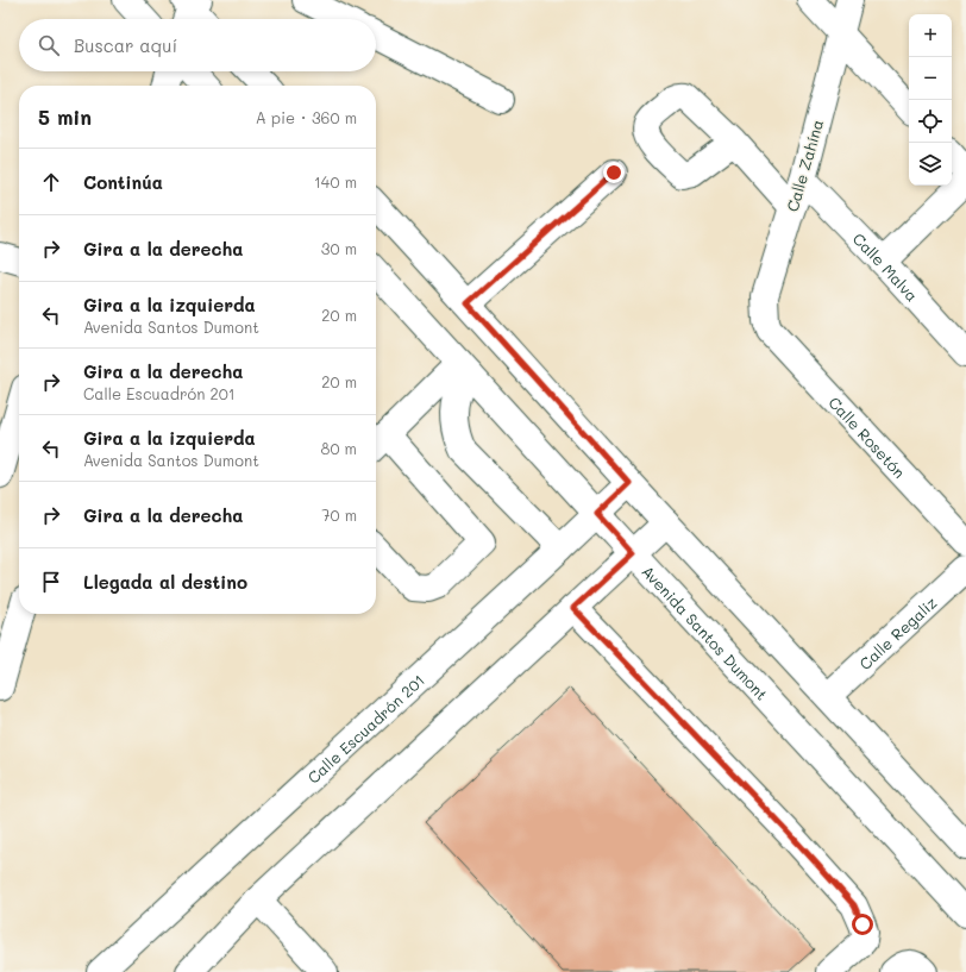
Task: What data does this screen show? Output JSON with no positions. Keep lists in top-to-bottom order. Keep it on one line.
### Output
{"streets":{"street":["Calle Zahína","Calle Malva","Calle Rosetón","Avenida Santos Dumont","Calle Regaliz","Calle Escuadrón 201"]},"crossings":[["Calle Zahína","Calle Malva"],["Calle Zahína","Calle Rosetón"],["Avenida Santos Dumont","Calle Escuadrón 201"]],"page":{"map_buttons":["+","−"],"search":"Buscar aquí","heading":["5 min","A pie · 360 m"],"list":[["Continúa","140 m"],["Gira a la derecha","30 m"],["Gira a la izquierda","Avenida Santos Dumont","20 m"],["Gira a la derecha","Calle Escuadrón 201","20 m"],["Gira a la izquierda","Avenida Santos Dumont","80 m"],["Gira a la derecha","70 m"],"Llegada al destino"]}}
